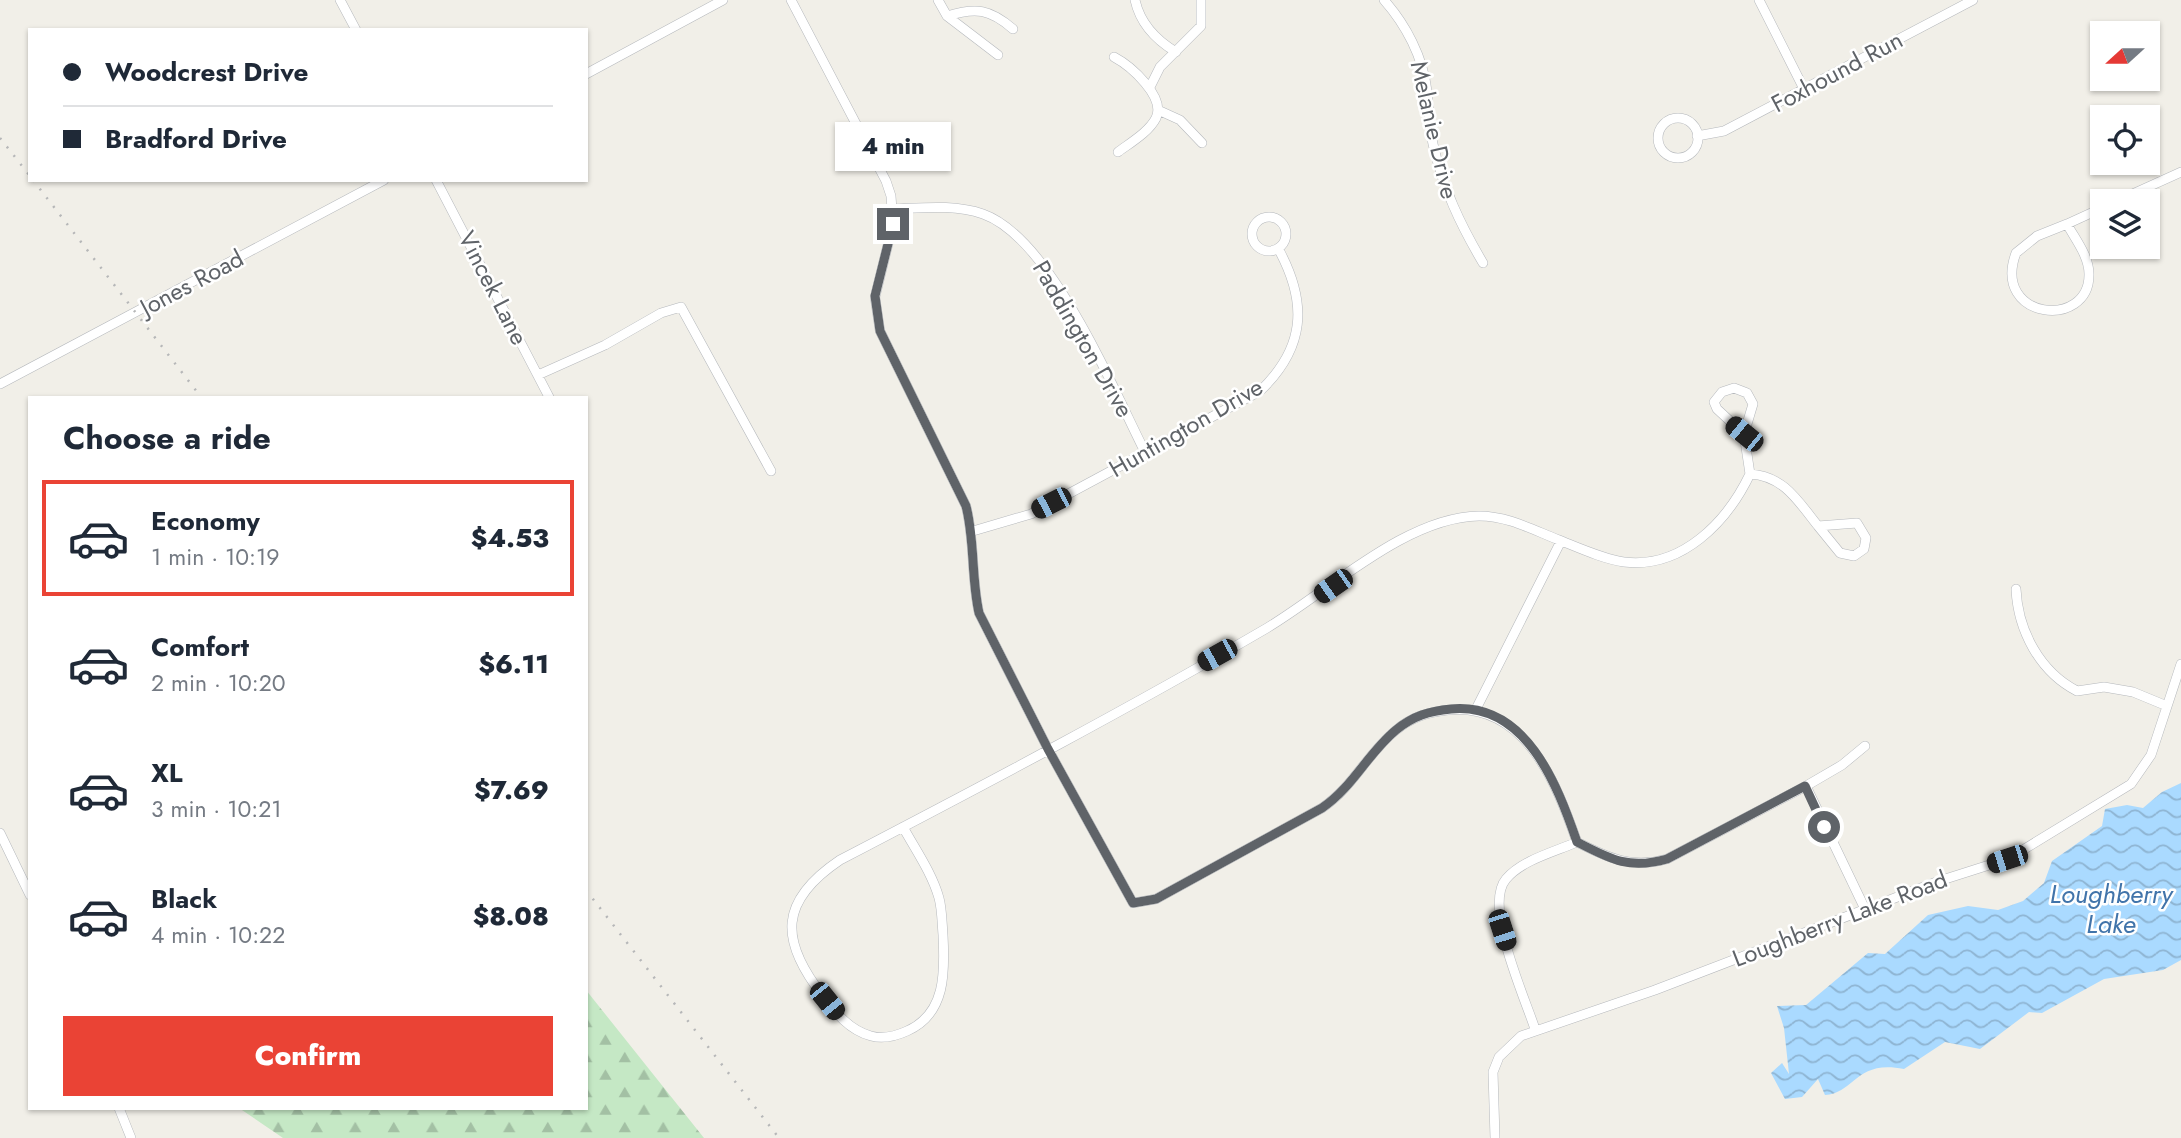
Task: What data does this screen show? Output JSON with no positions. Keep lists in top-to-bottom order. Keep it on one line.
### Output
{"streets":{"street":["Foxhound Run","Melanie Drive","Jones Road","Vincek Lane","Paddington Drive","Huntington Drive","Loughberry Lake Road"]},"crossings":[["Paddington Drive","Huntington Drive"]],"water":["Loughberry Lake"],"north":"left","page":{"banner":["Woodcrest Drive","Bradford Drive"],"bubble":"4 min","heading":"Choose a ride","list":[{"name":"Economy","note":"1 min · 10:19","value":"$4.53"},{"name":"Comfort","note":"2 min · 10:20","value":"$6.11"},{"name":"XL","note":"3 min · 10:21","value":"$7.69"},{"name":"Black","note":"4 min · 10:22","value":"$8.08"}],"buttons":"Confirm"}}
